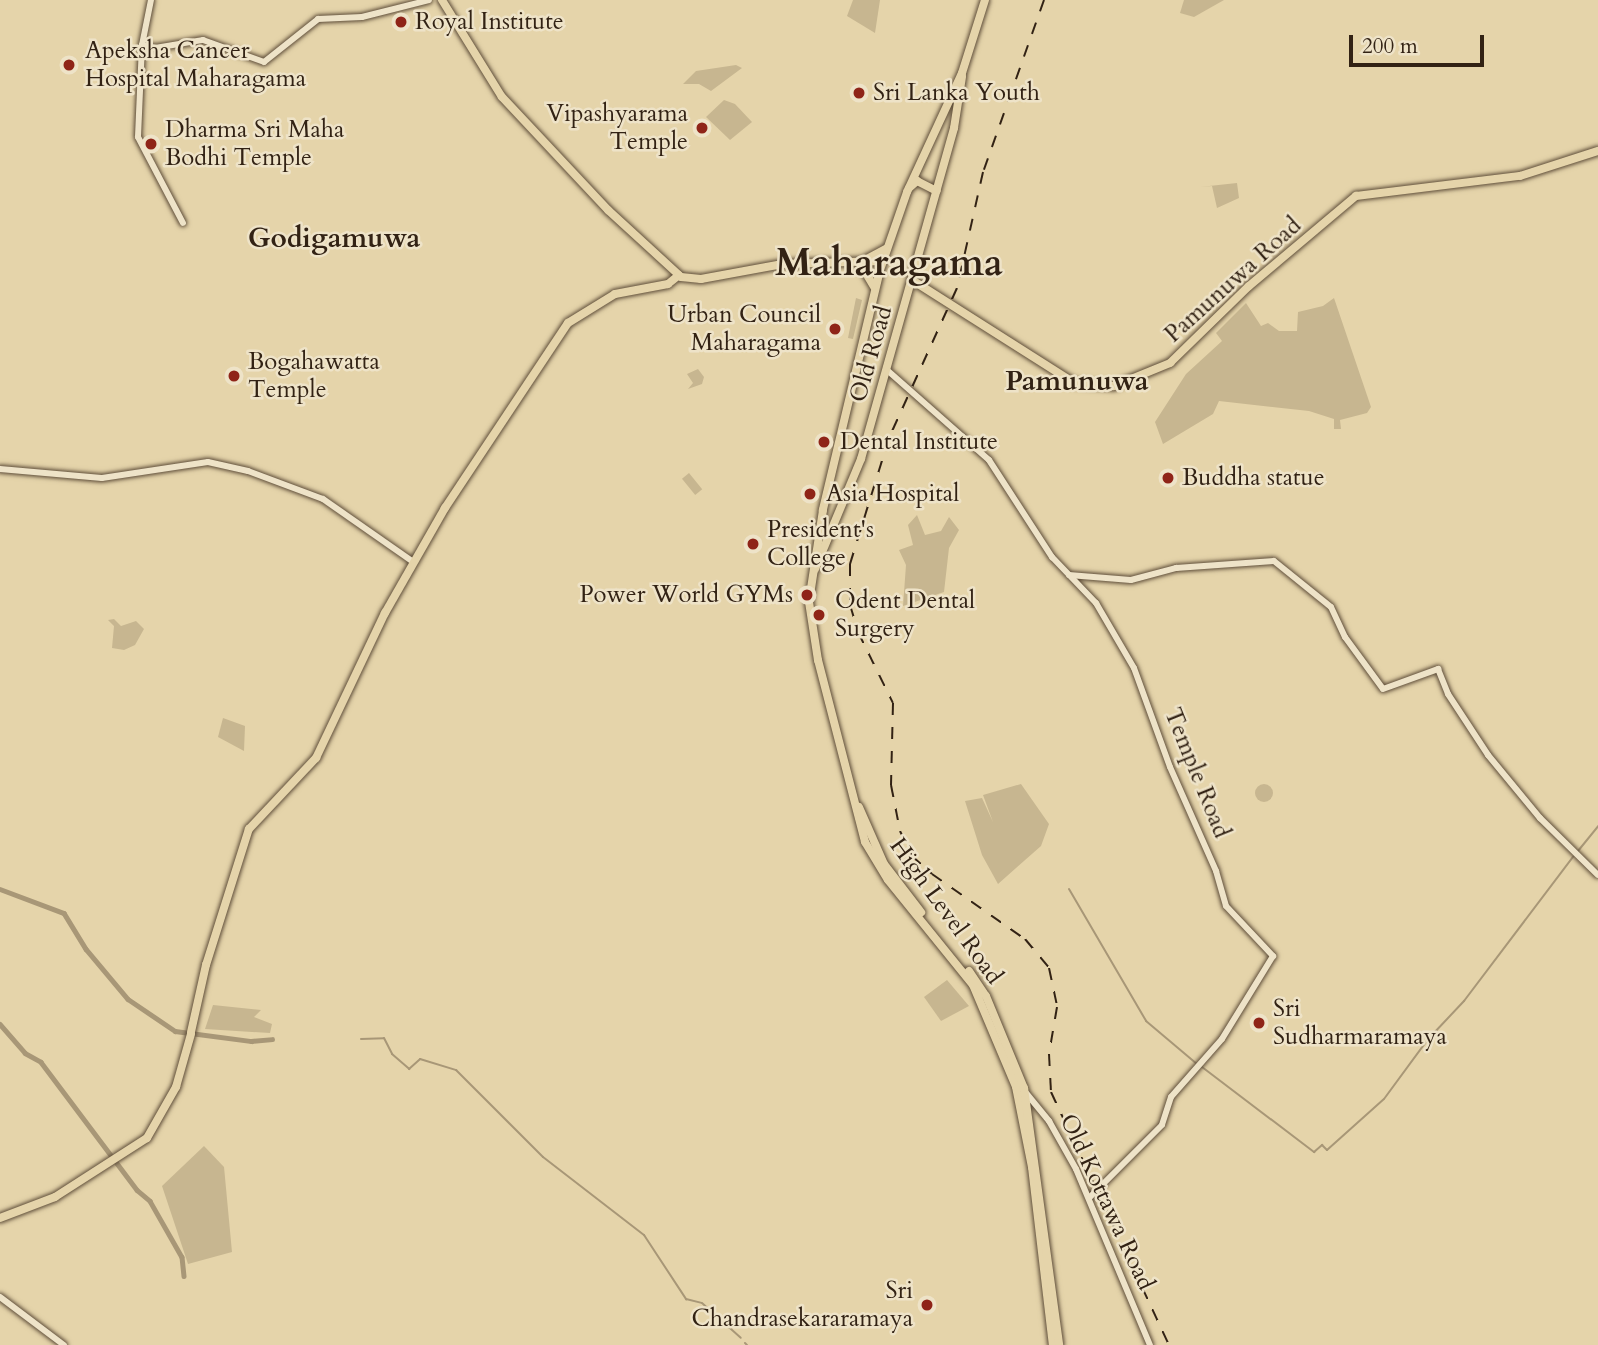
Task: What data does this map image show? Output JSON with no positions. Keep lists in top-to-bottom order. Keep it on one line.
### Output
{"streets":{"main road":["Pamunuwa Road","Old Road","High Level Road"],"street":["Temple Road","Old Kottawa Road"]},"crossings":[["Pamunuwa Road","Old Road"],["Old Road","Temple Road"],["Old Road","High Level Road"],["Temple Road","Old Kottawa Road"],["High Level Road","Old Kottawa Road"]],"districts":["Godigamuwa","Maharagama","Pamunuwa"],"places":["Royal Institute","Apeksha Cancer Hospital Maharagama","Sri Lanka Youth","Vipashyarama Temple","Dharma Sri Maha Bodhi Temple","Urban Council Maharagama","Bogahawatta Temple","Dental Institute","Buddha statue","Asia Hospital","President's College","Power World GYMs","Odent Dental Surgery","Sri Sudharmaramaya","Sri Chandrasekararamaya"],"scale_bar":"200 m"}
